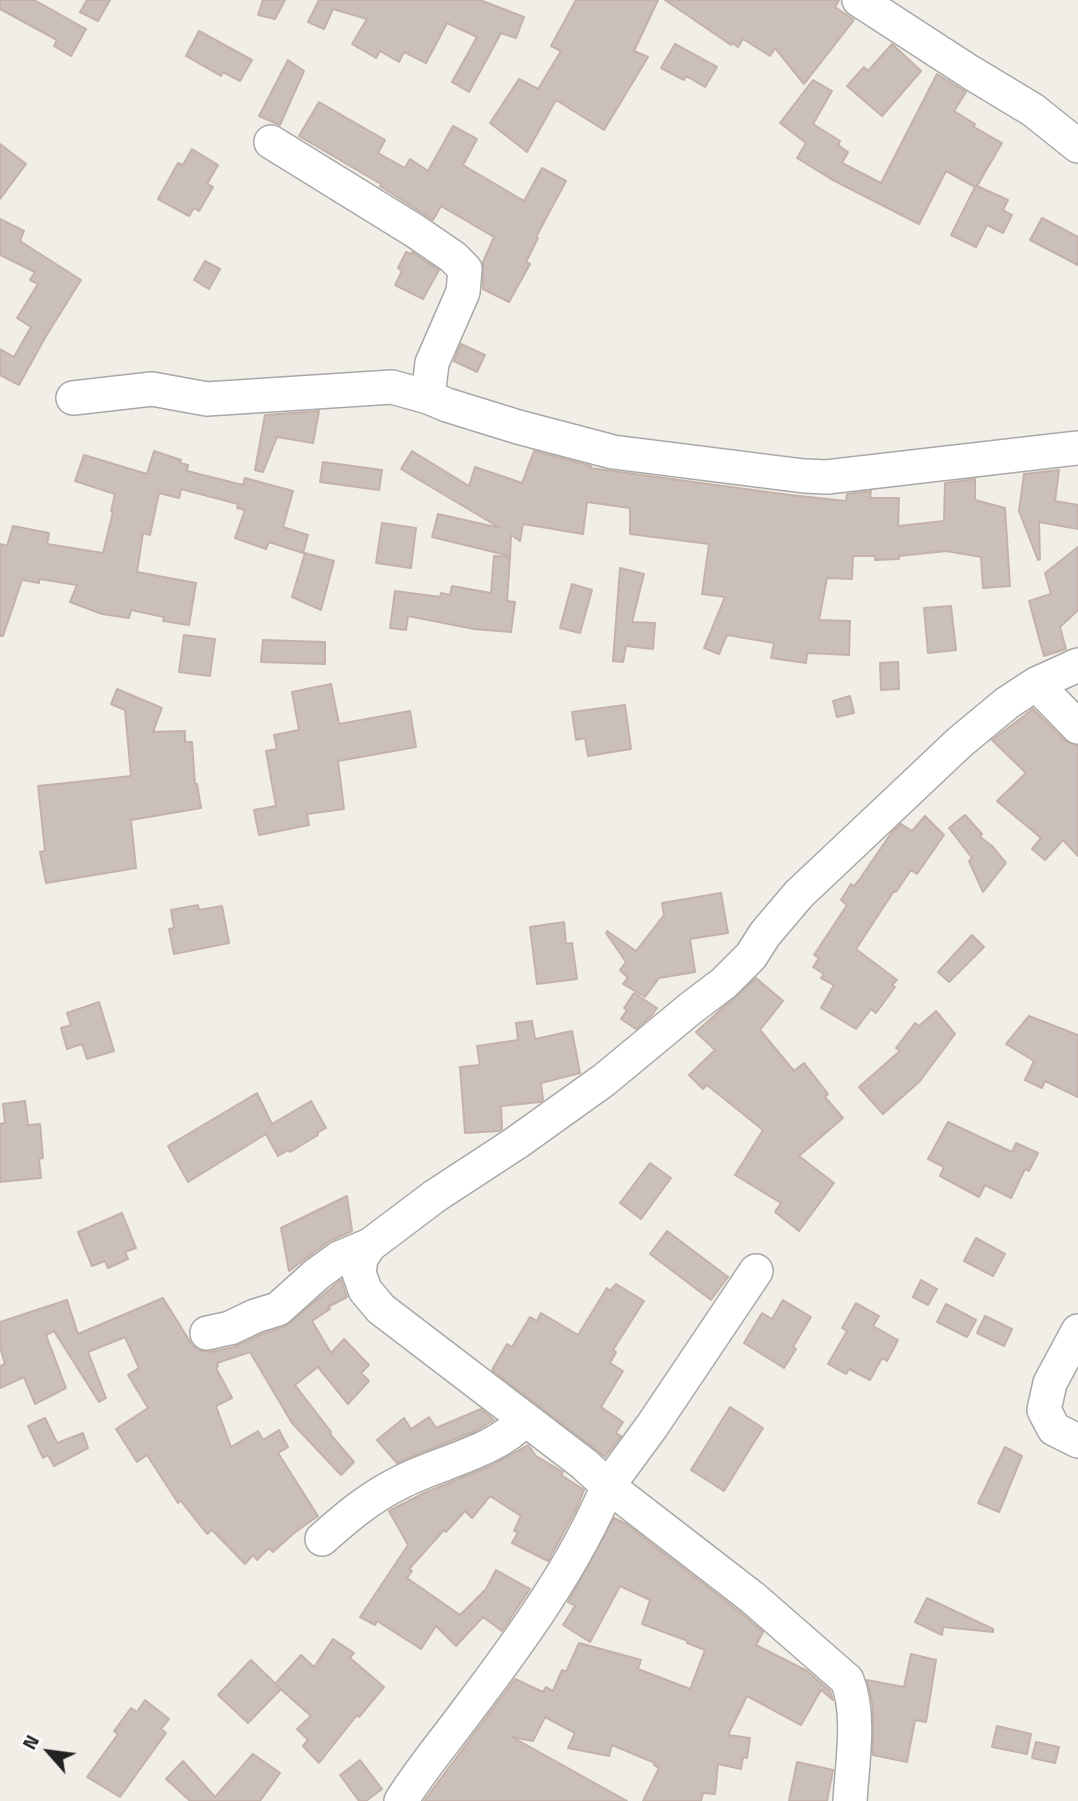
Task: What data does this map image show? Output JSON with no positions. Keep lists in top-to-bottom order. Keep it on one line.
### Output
{"north":"top left"}
